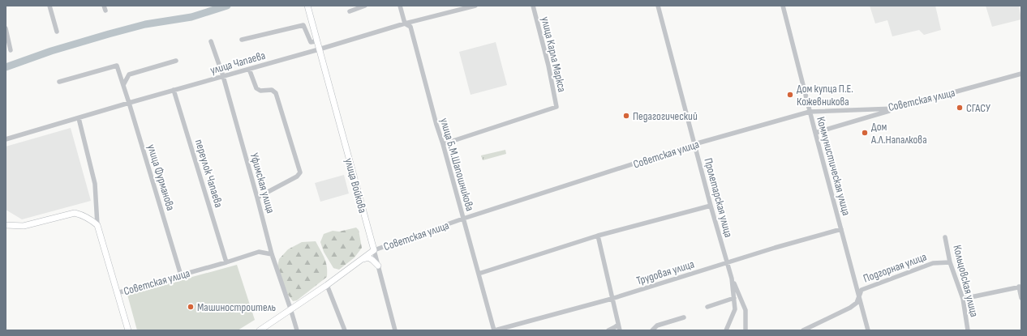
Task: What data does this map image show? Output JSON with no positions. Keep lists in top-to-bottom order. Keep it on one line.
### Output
{"streets":{"main road":["Советская улица","улица Войкова"],"street":["улица Карла Маркса","улица Чапаева","улица Б.М.Шапошникова","Коммунистическая улица","переулок Чапаева","улица Фурманова","Уфимская улица","Пролетарская улица","Подгорная улица","Трудовая улица","Кольцовская улица"]},"crossings":[["улица Карла Маркса","улица Б.М.Шапошникова"],["улица Чапаева","улица Б.М.Шапошникова"],["улица Чапаева","переулок Чапаева"],["улица Чапаева","улица Фурманова"],["улица Чапаева","Уфимская улица"],["улица Чапаева","улица Войкова"],["Советская улица","улица Б.М.Шапошникова"],["Советская улица","Коммунистическая улица"],["Советская улица","переулок Чапаева"],["Советская улица","улица Фурманова"],["Советская улица","Уфимская улица"],["Советская улица","улица Войкова"],["Советская улица","Пролетарская улица"],["улица Б.М.Шапошникова","Трудовая улица"],["Коммунистическая улица","Подгорная улица"],["Коммунистическая улица","Трудовая улица"],["Пролетарская улица","Трудовая улица"],["Подгорная улица","Кольцовская улица"]],"places":["Дом купца П.Е. Кожевникова","СГАСУ","Педагогический","Дом А.Л.Напалкова","Машиностроитель"]}
